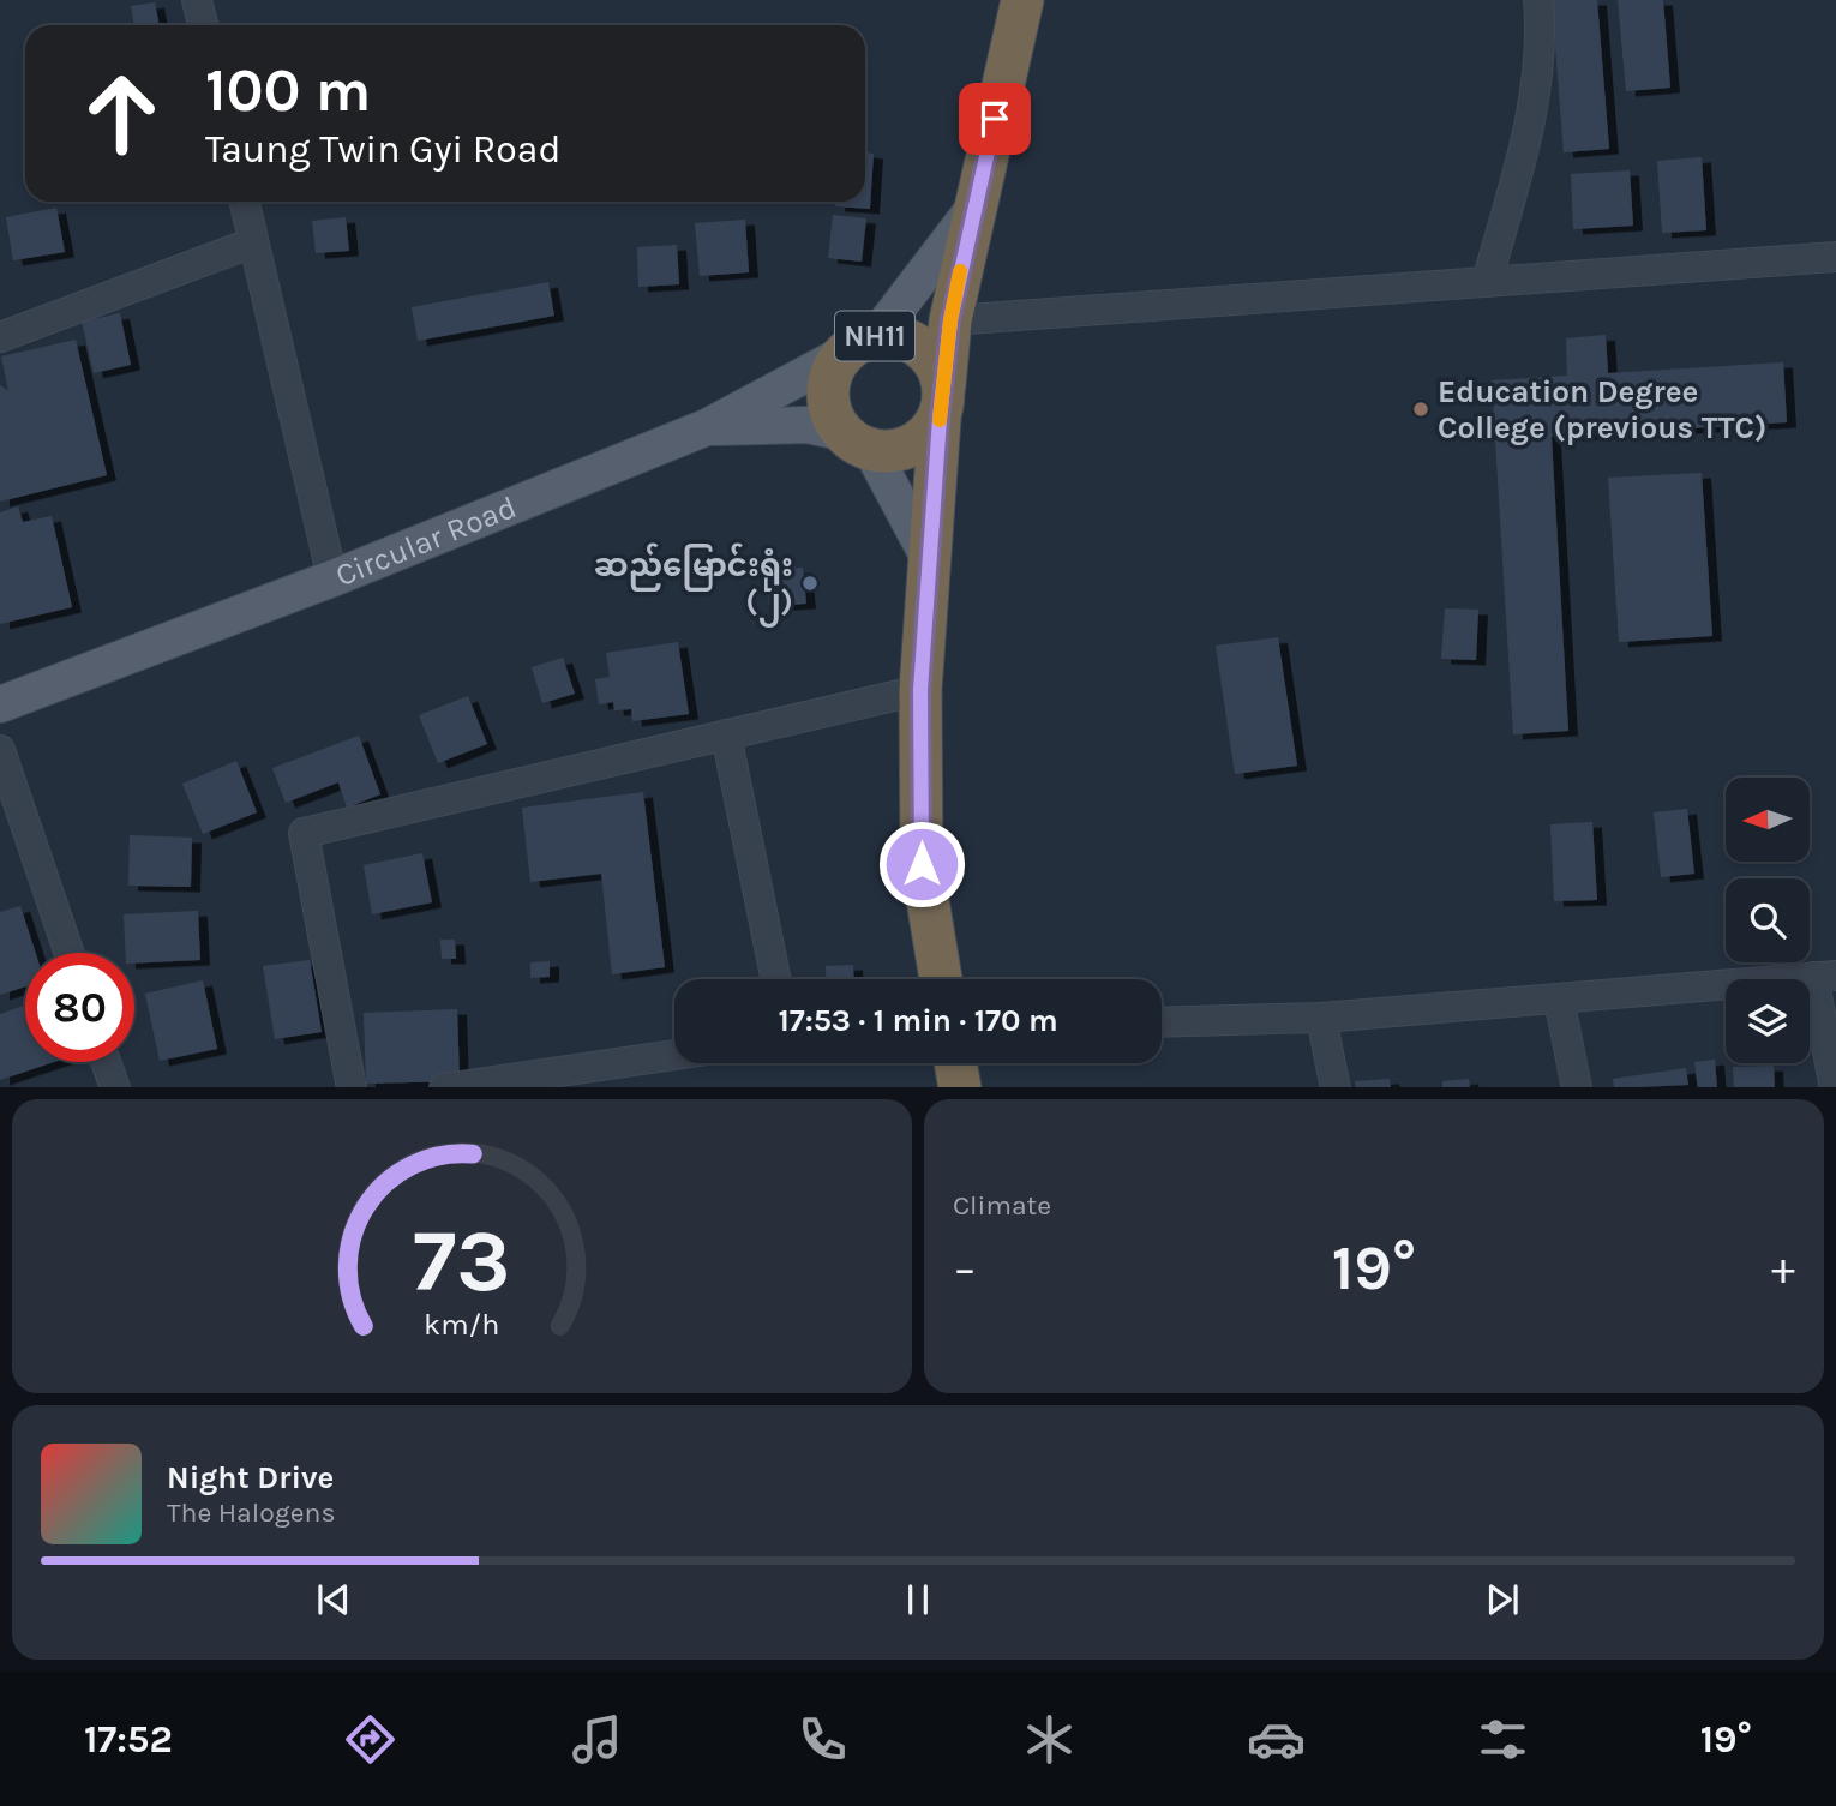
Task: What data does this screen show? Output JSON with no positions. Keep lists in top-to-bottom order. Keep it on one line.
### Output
{"streets":{"highway":["NH11"],"main road":["Circular Road"]},"crossings":[["NH11","Circular Road"]],"places":["Education Degree College (previous TTC)","ဆည်မြောင်းရုံး (၂)"],"north":"left","page":{"turn":["100 m","Taung Twin Gyi Road"],"limit":"80","trip":"17:53 · 1 min · 170 m","tile":"Climate","heat":["−","19°","+"],"song":["Night Drive","The Halogens"],"tabs":["17:52","19°"],"gauge":["73","km/h"]}}
